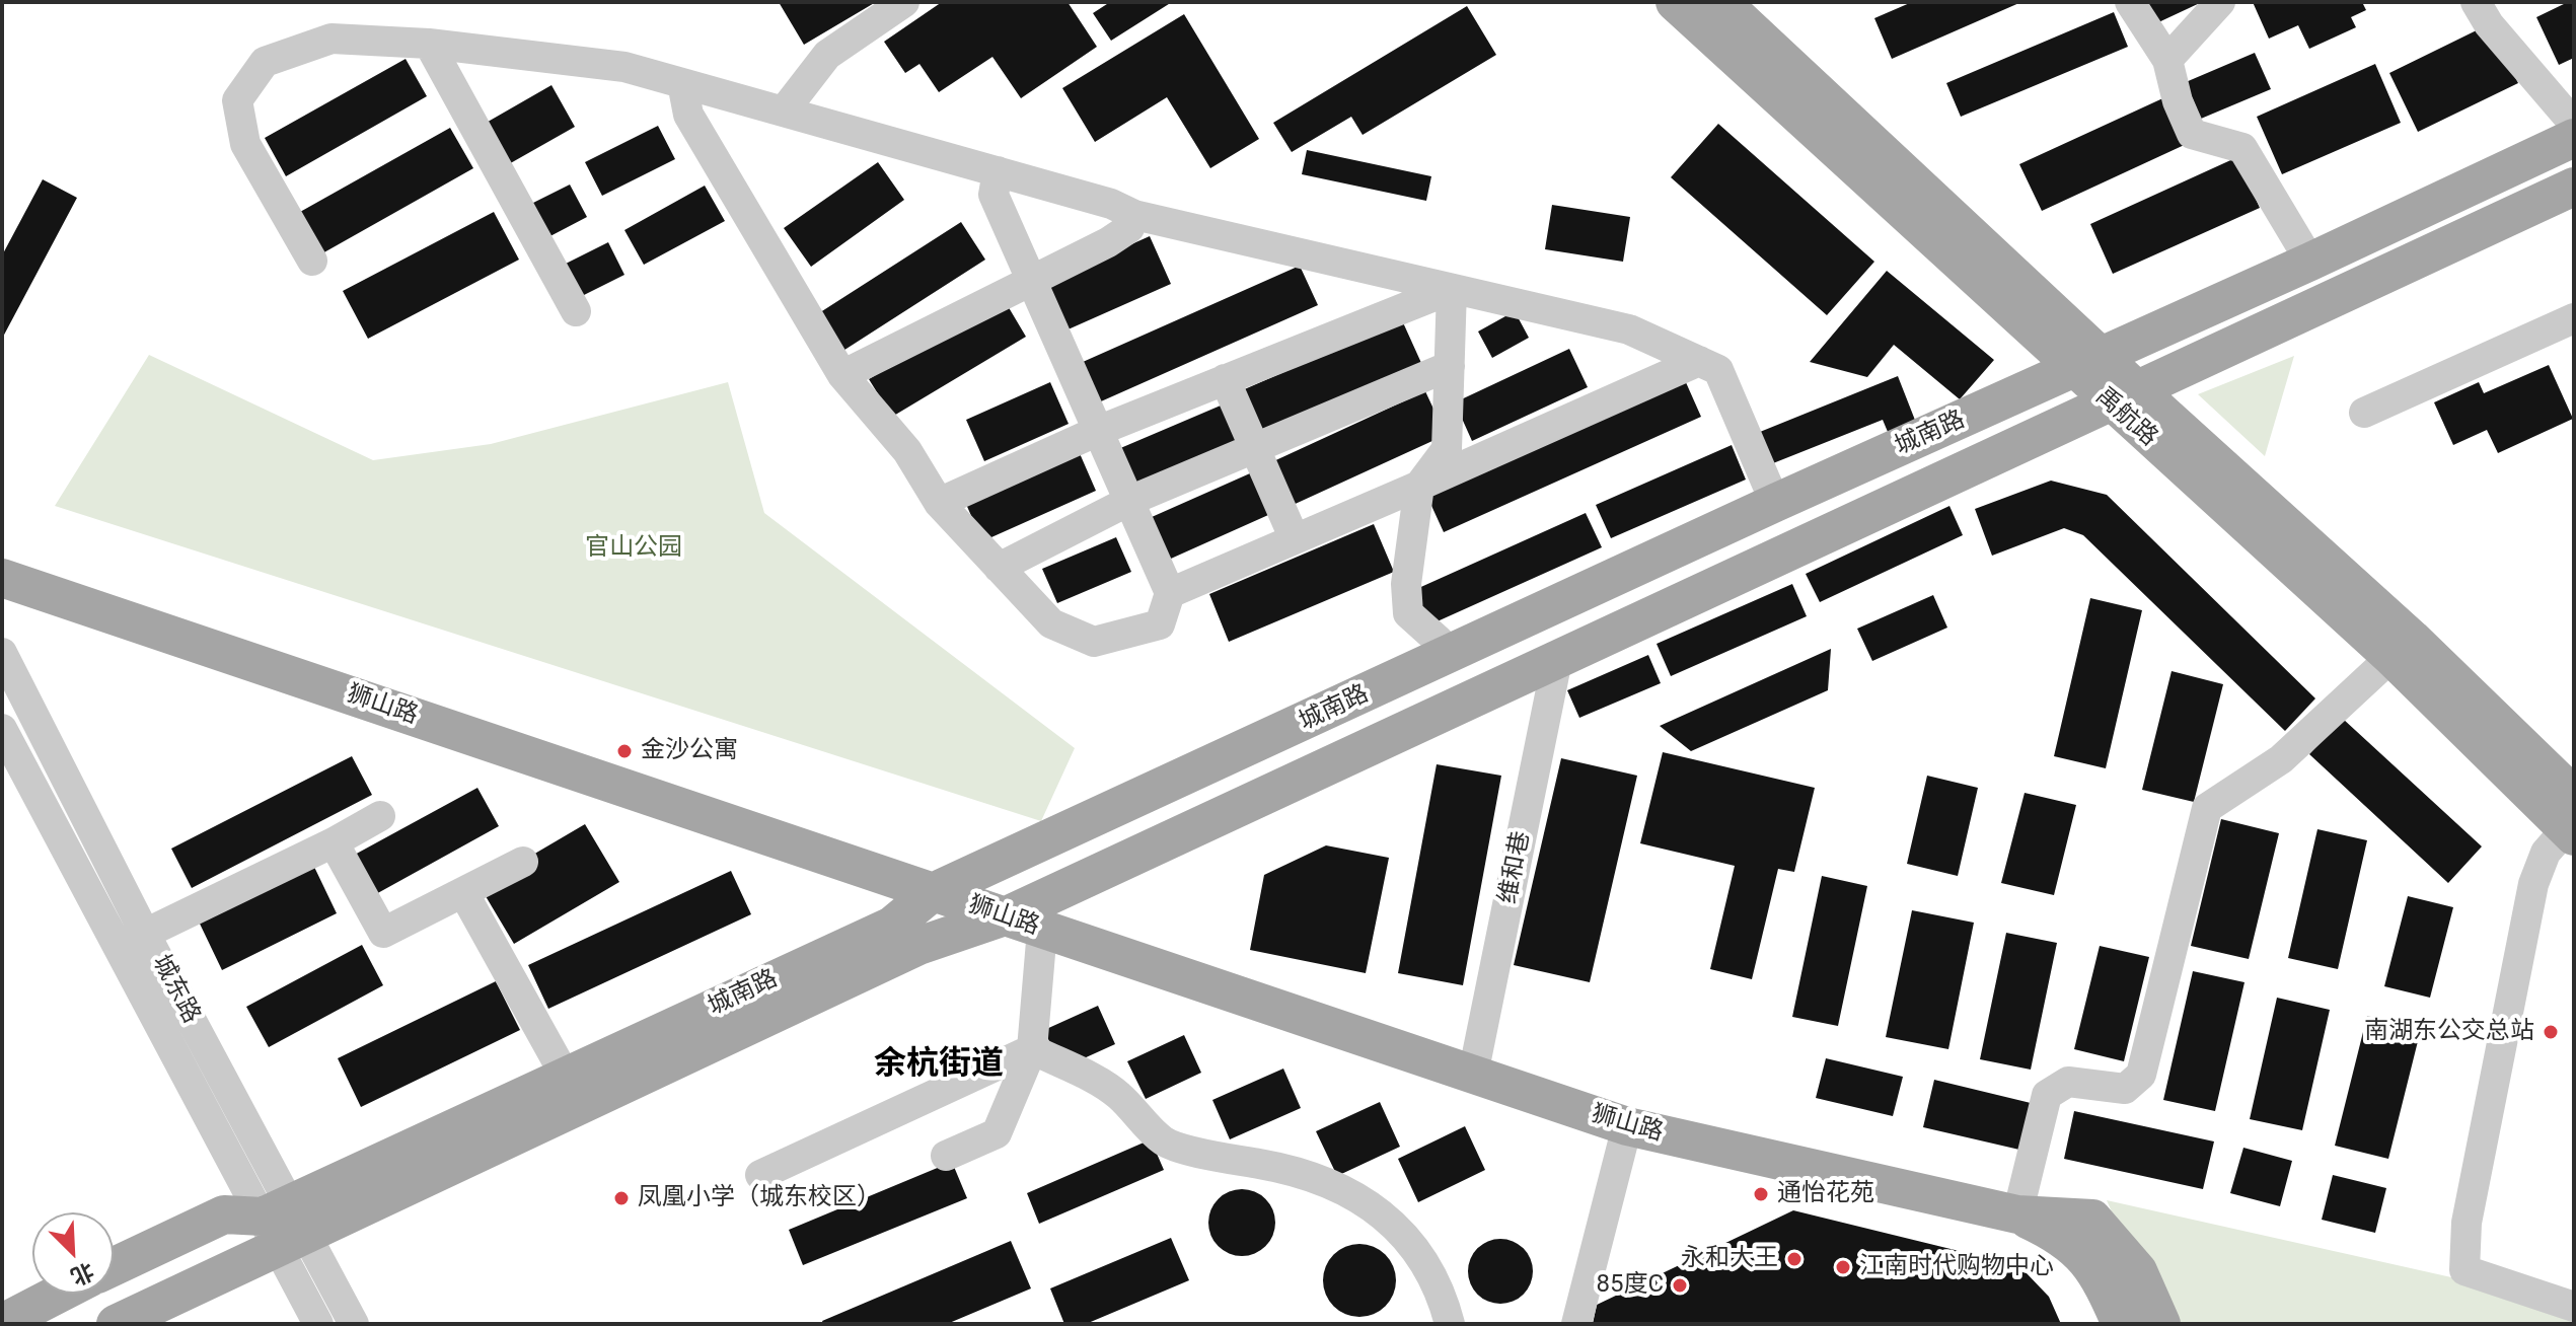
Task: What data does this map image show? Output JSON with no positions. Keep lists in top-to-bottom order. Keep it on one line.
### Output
{"streets":{"main road":["禹航路","城南路","狮山路"],"street":["维和巷","城东路"]},"crossings":[["禹航路","城南路"],["城南路","狮山路"],["城南路","维和巷"],["城南路","城东路"],["狮山路","维和巷"]],"districts":["余杭街道"],"parks":["官山公园"],"places":["金沙公寓","南湖东公交总站","通怡花苑","凤凰小学（城东校区）","永和大王","江南时代购物中心","85度C"],"north":"bottom right"}
